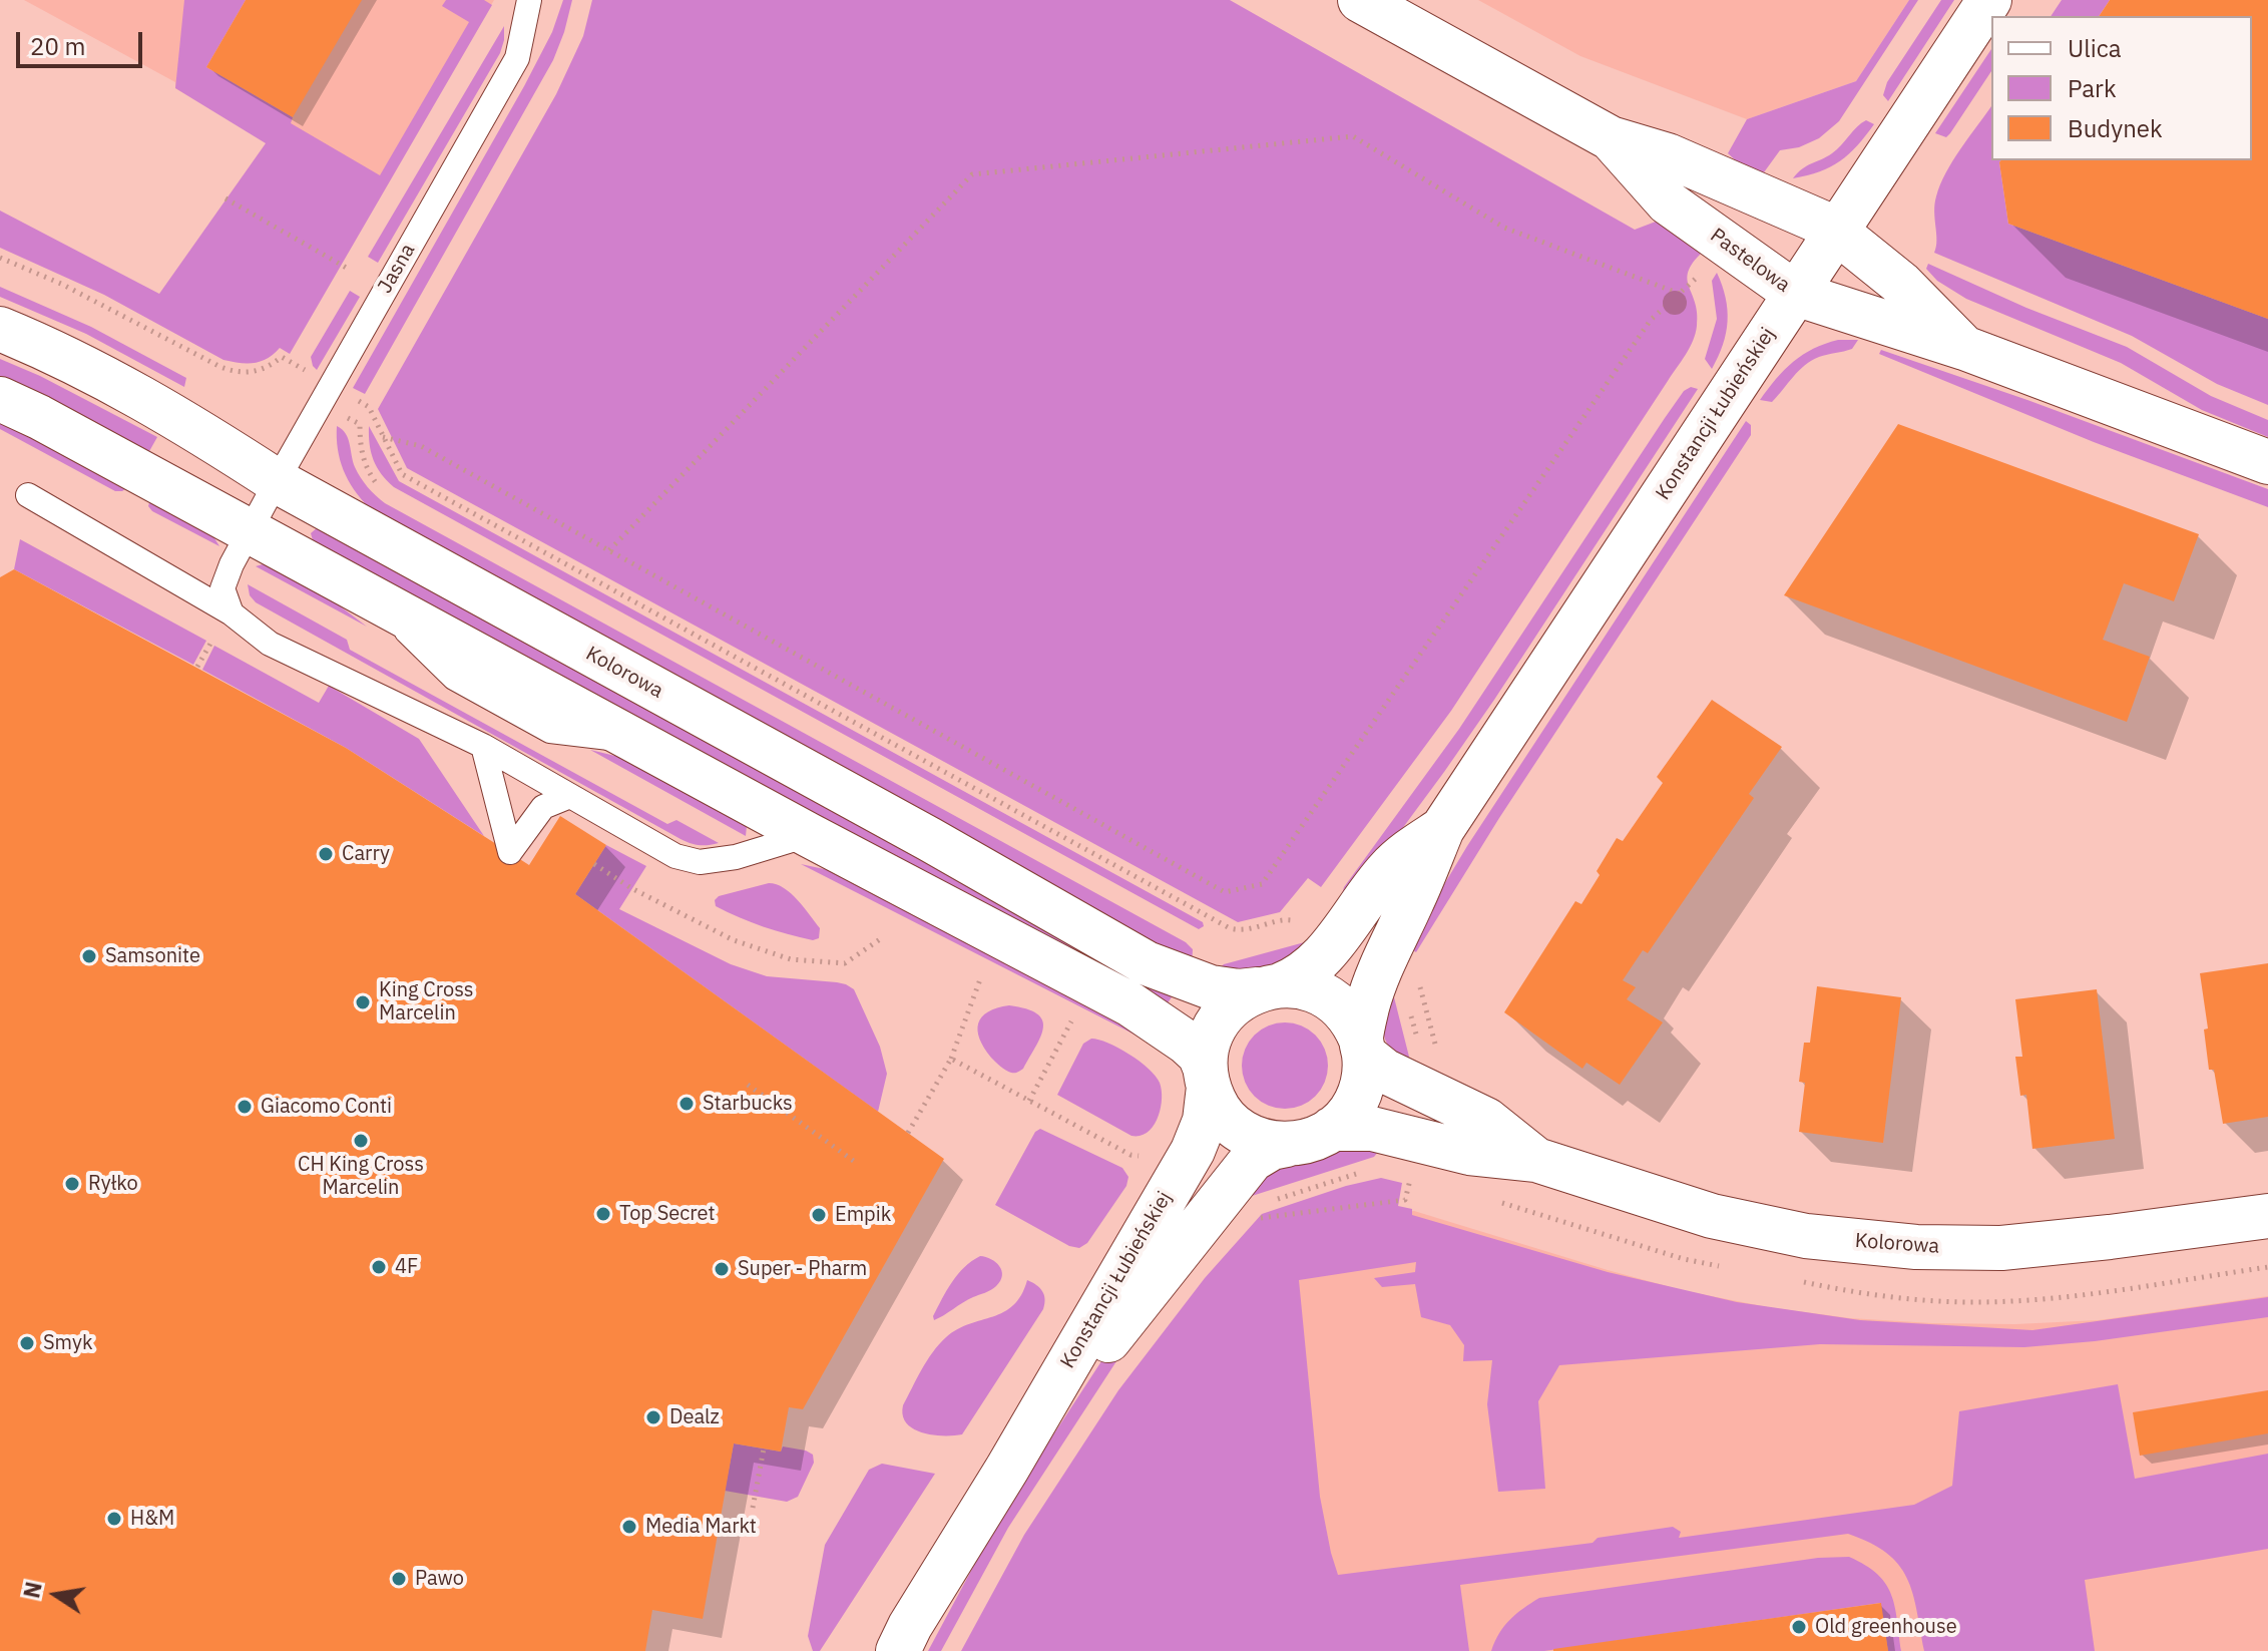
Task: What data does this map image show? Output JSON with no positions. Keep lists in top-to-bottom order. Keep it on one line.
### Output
{"streets":{"street":["Pastelowa","Konstancji Łubieńskiej","Kolorowa"],"lane":["Jasna"]},"crossings":[["Pastelowa","Konstancji Łubieńskiej"],["Jasna","Kolorowa"],["Konstancji Łubieńskiej","Kolorowa"]],"places":["Carry","Samsonite","King Cross Marcelin","Starbucks","Giacomo Conti","CH King Cross Marcelin","Ryłko","Top Secret","Empik","4F","Super - Pharm","Smyk","Dealz","H&M","Media Markt","Pawo","Old greenhouse"],"legend":["Ulica","Park","Budynek"],"scale_bar":"20 m","north":"left"}
